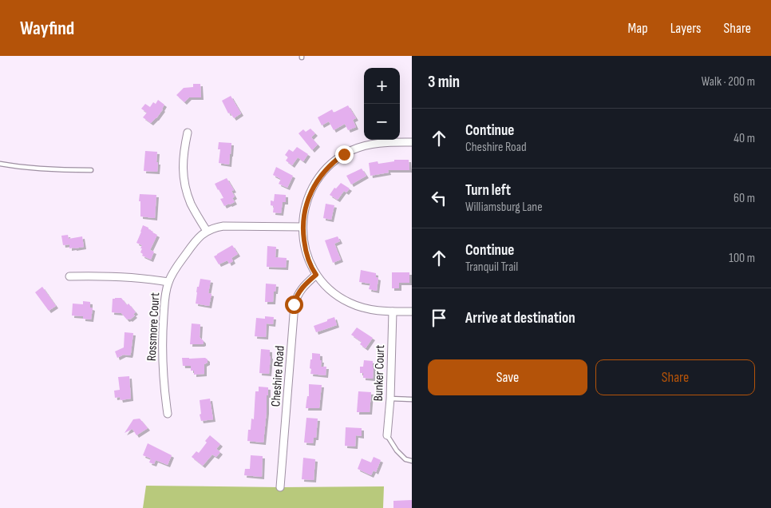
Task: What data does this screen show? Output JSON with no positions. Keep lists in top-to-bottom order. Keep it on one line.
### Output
{"streets":{"street":["Rossmore Court","Bunker Court","Cheshire Road"]},"page":{"header":"Wayfind","nav":["Map","Layers","Share"],"heading":["3 min","Walk · 200 m"],"map_buttons":["+","−"],"list":[["Continue","Cheshire Road","40 m"],["Turn left","Williamsburg Lane","60 m"],["Continue","Tranquil Trail","100 m"],"Arrive at destination"],"buttons":["Save","Share"]}}
